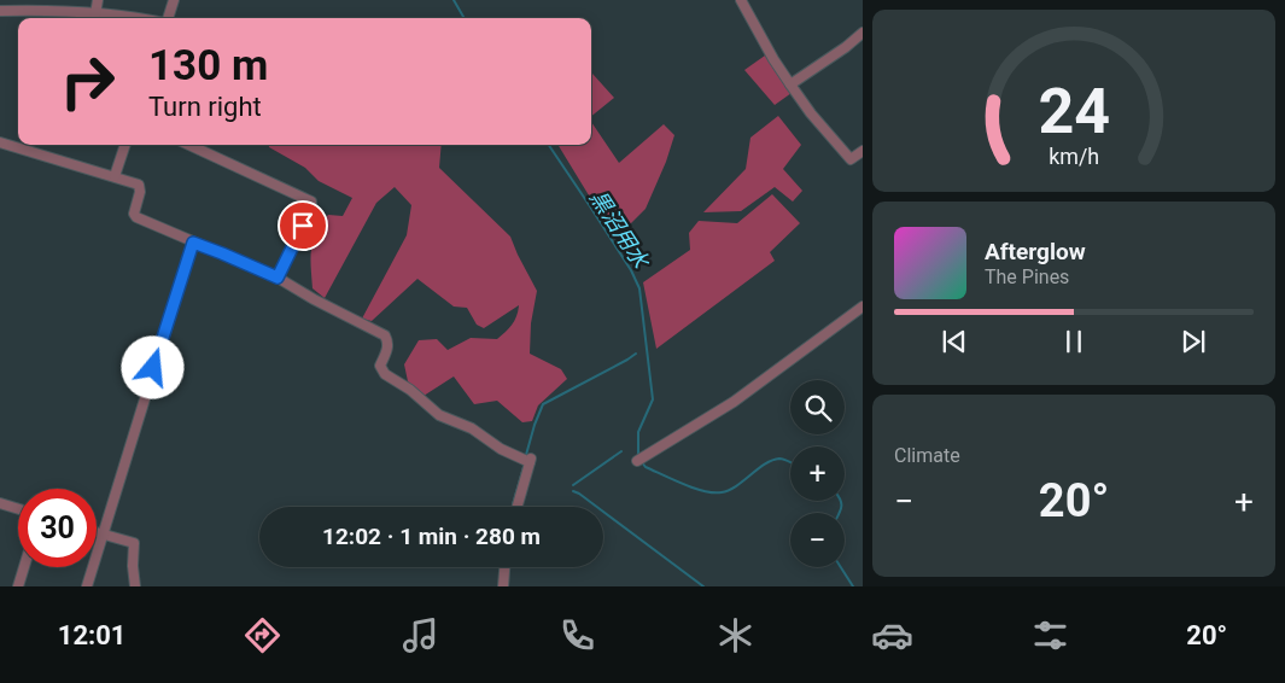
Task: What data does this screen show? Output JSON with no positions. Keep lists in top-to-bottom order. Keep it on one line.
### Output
{"water":["黒沼用水"],"page":{"turn":["130 m","Turn right"],"song":["Afterglow","The Pines"],"map_buttons":["+","−"],"tile":"Climate","heat":["−","20°","+"],"limit":"30","trip":"12:02 · 1 min · 280 m","tabs":["12:01","20°"],"gauge":["24","km/h"]}}
